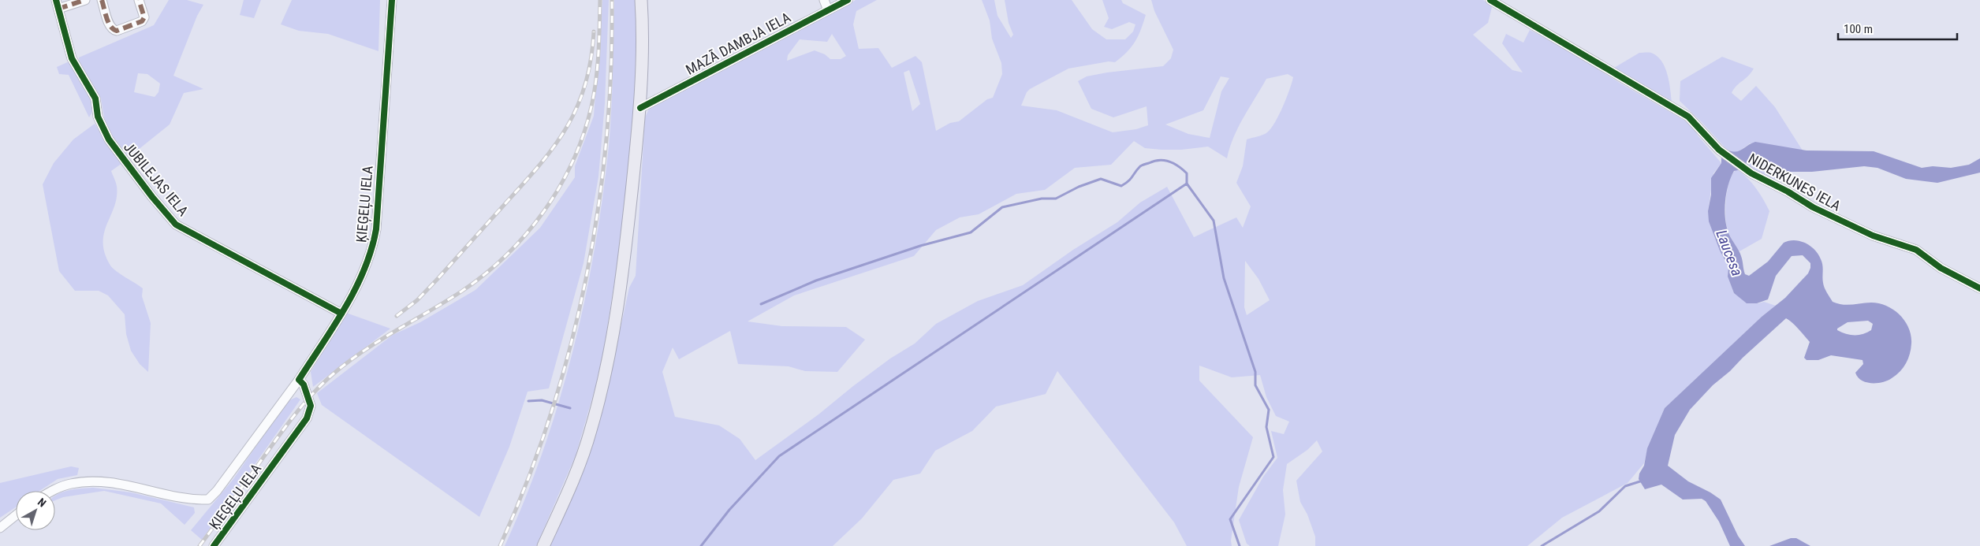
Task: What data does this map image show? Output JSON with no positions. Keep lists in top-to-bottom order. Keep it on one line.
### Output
{"streets":{"street":["MAZĀ DAMBJA IELA","JUBILEJAS IELA","NIDERKUNES IELA","ĶIEĢEĻU IELA"]},"crossings":[["JUBILEJAS IELA","ĶIEĢEĻU IELA"]],"water":["Laucesa"],"scale_bar":"100 m","north":"top right"}
